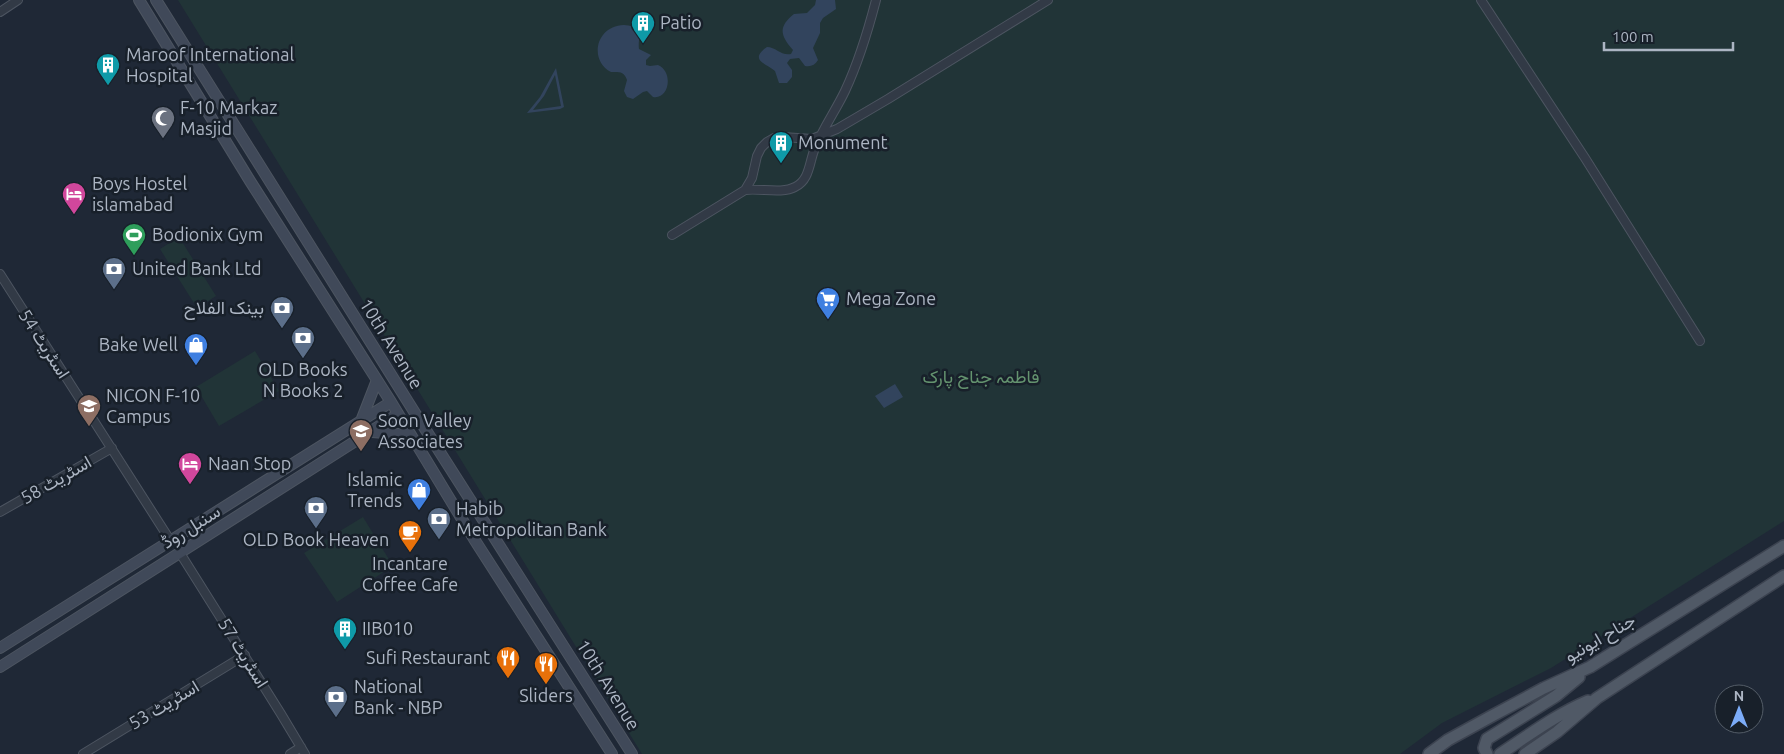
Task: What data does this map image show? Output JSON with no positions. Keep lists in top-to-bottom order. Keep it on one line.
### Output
{"streets":{"main road":["10th Avenue","سنبل روڈ","جناح ایونیو"],"street":["اسٹریٹ 54","اسٹریٹ 58","اسٹریٹ 57","اسٹریٹ 53"]},"crossings":[["اسٹریٹ 54","اسٹریٹ 58"],["اسٹریٹ 54","سنبل روڈ"],["10th Avenue","سنبل روڈ"],["سنبل روڈ","اسٹریٹ 57"],["اسٹریٹ 57","اسٹریٹ 53"]],"parks":["فاطمہ جناح پارک"],"places":{"building":["Patio","Maroof International Hospital","Monument","IIB010"],"mosque":["F-10 Markaz Masjid"],"hotel":["Boys Hostel islamabad","Naan Stop"],"sports":["Bodionix Gym"],"bank":["United Bank Ltd","بینک الفلاح","OLD Books N Books 2","OLD Book Heaven","Habib Metropolitan Bank","National Bank - NBP"],"supermarket":["Mega Zone"],"shop":["Bake Well","Islamic Trends"],"school or university":["NICON F-10 Campus","Soon Valley Associates"],"cafe":["Incantare Coffee Cafe"],"restaurant":["Sufi Restaurant","Sliders"]},"scale_bar":"100 m","north":"top"}
